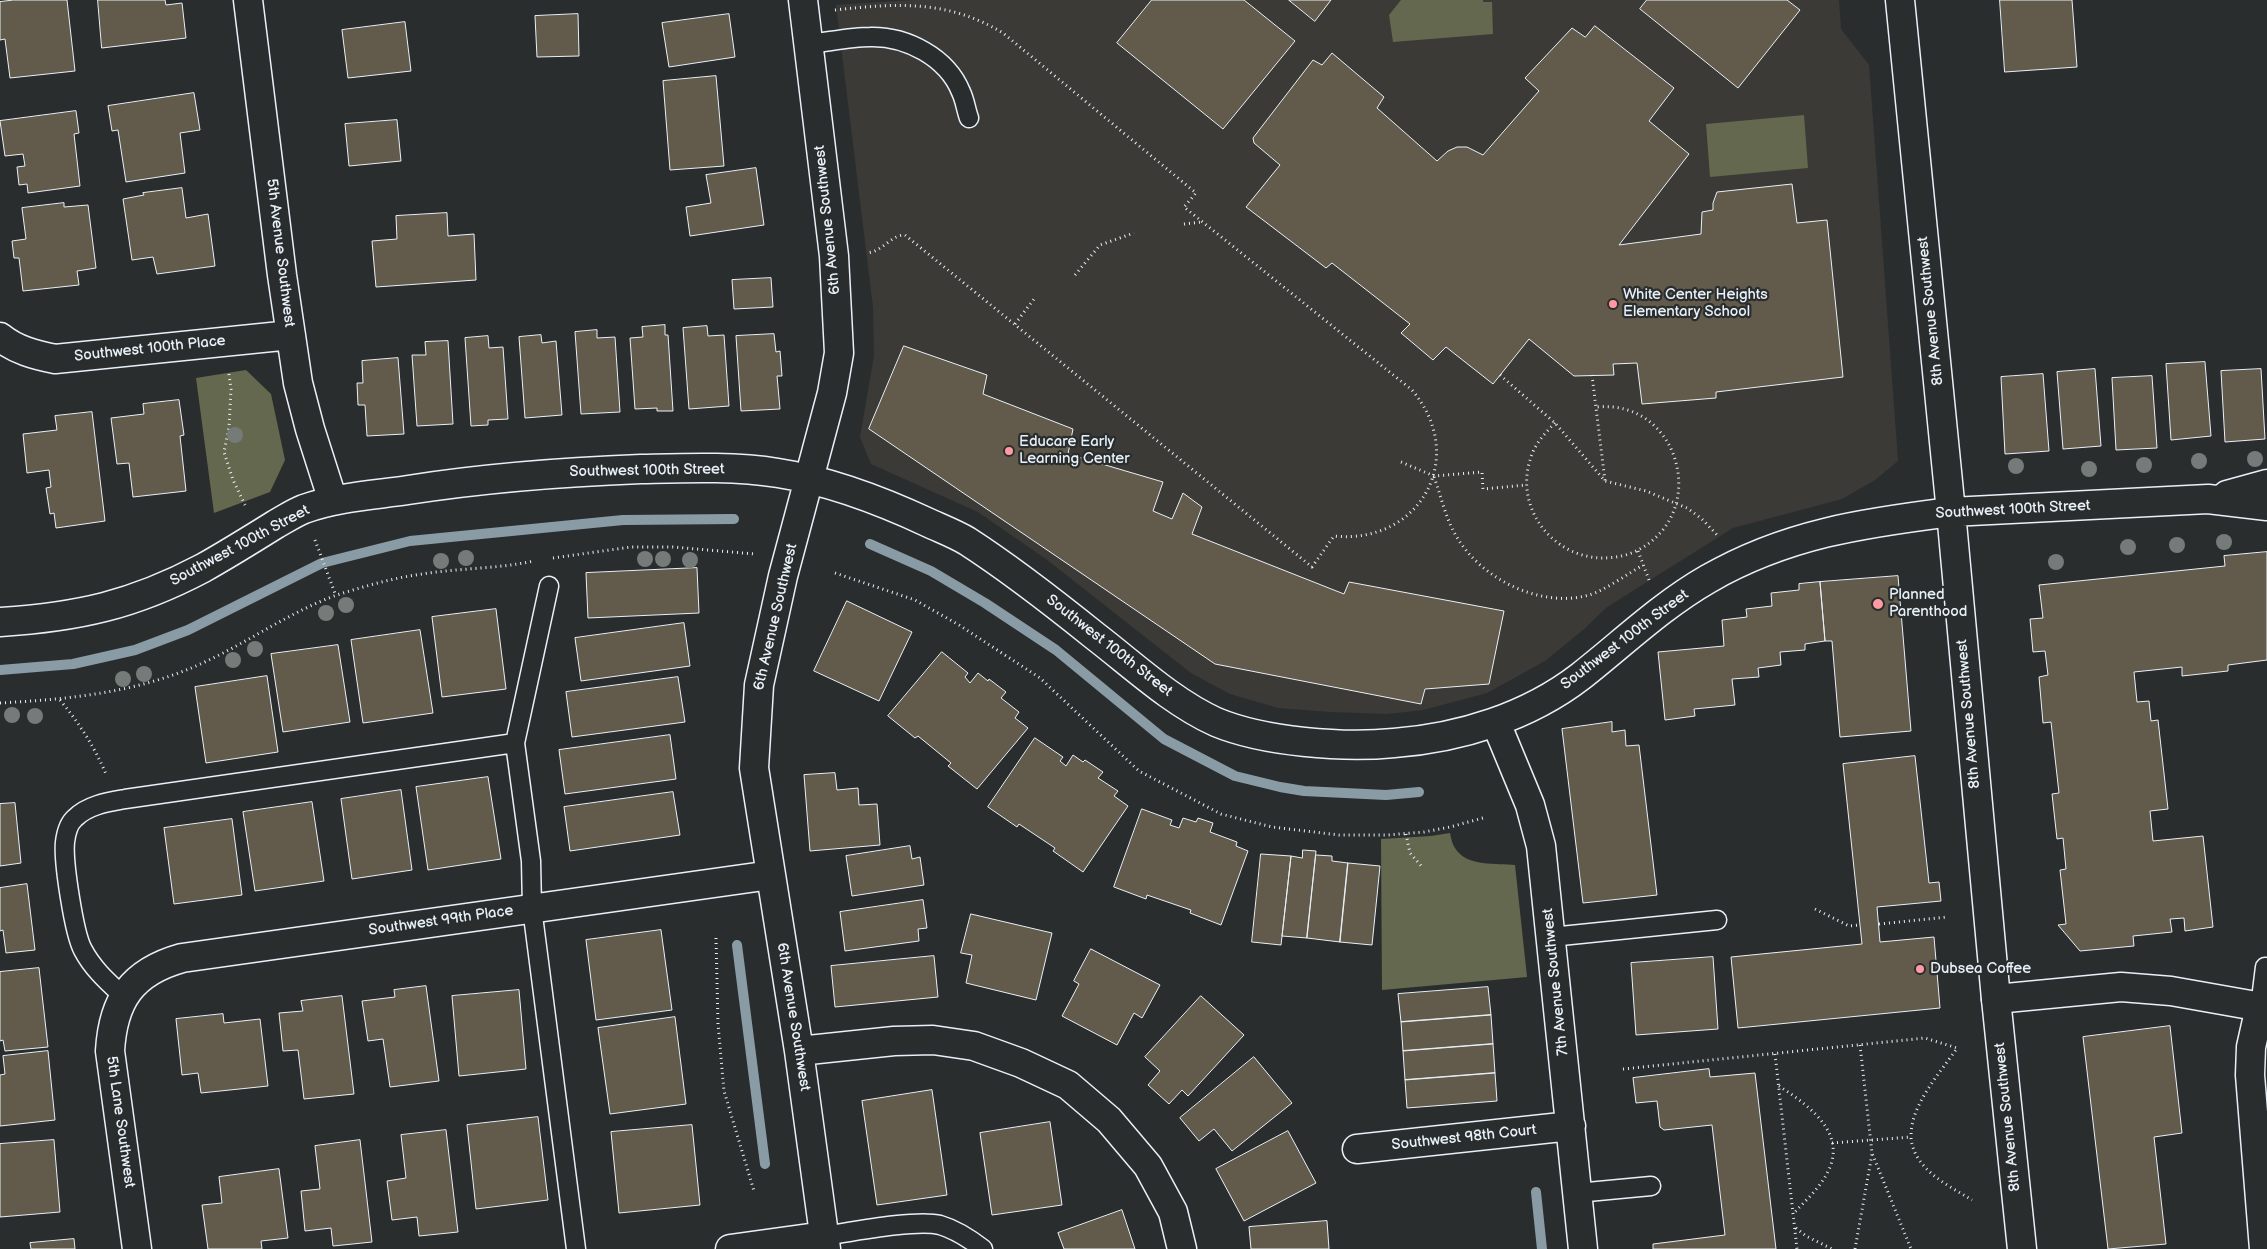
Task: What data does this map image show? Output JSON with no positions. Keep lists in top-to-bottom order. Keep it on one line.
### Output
{"streets":{"street":["6th Avenue Southwest","5th Avenue Southwest","8th Avenue Southwest","Southwest 100th Place","Southwest 100th Street","Southwest 99th Place","7th Avenue Southwest","5th Lane Southwest","Southwest 98th Court"]},"crossings":[["6th Avenue Southwest","Southwest 100th Street"],["6th Avenue Southwest","Southwest 99th Place"],["5th Avenue Southwest","Southwest 100th Place"],["5th Avenue Southwest","Southwest 100th Street"],["8th Avenue Southwest","Southwest 100th Street"],["Southwest 100th Street","7th Avenue Southwest"],["Southwest 99th Place","5th Lane Southwest"],["7th Avenue Southwest","Southwest 98th Court"]],"places":["White Center Heights Elementary School","Educare Early Learning Center","Planned Parenthood","Dubsea Coffee"]}
